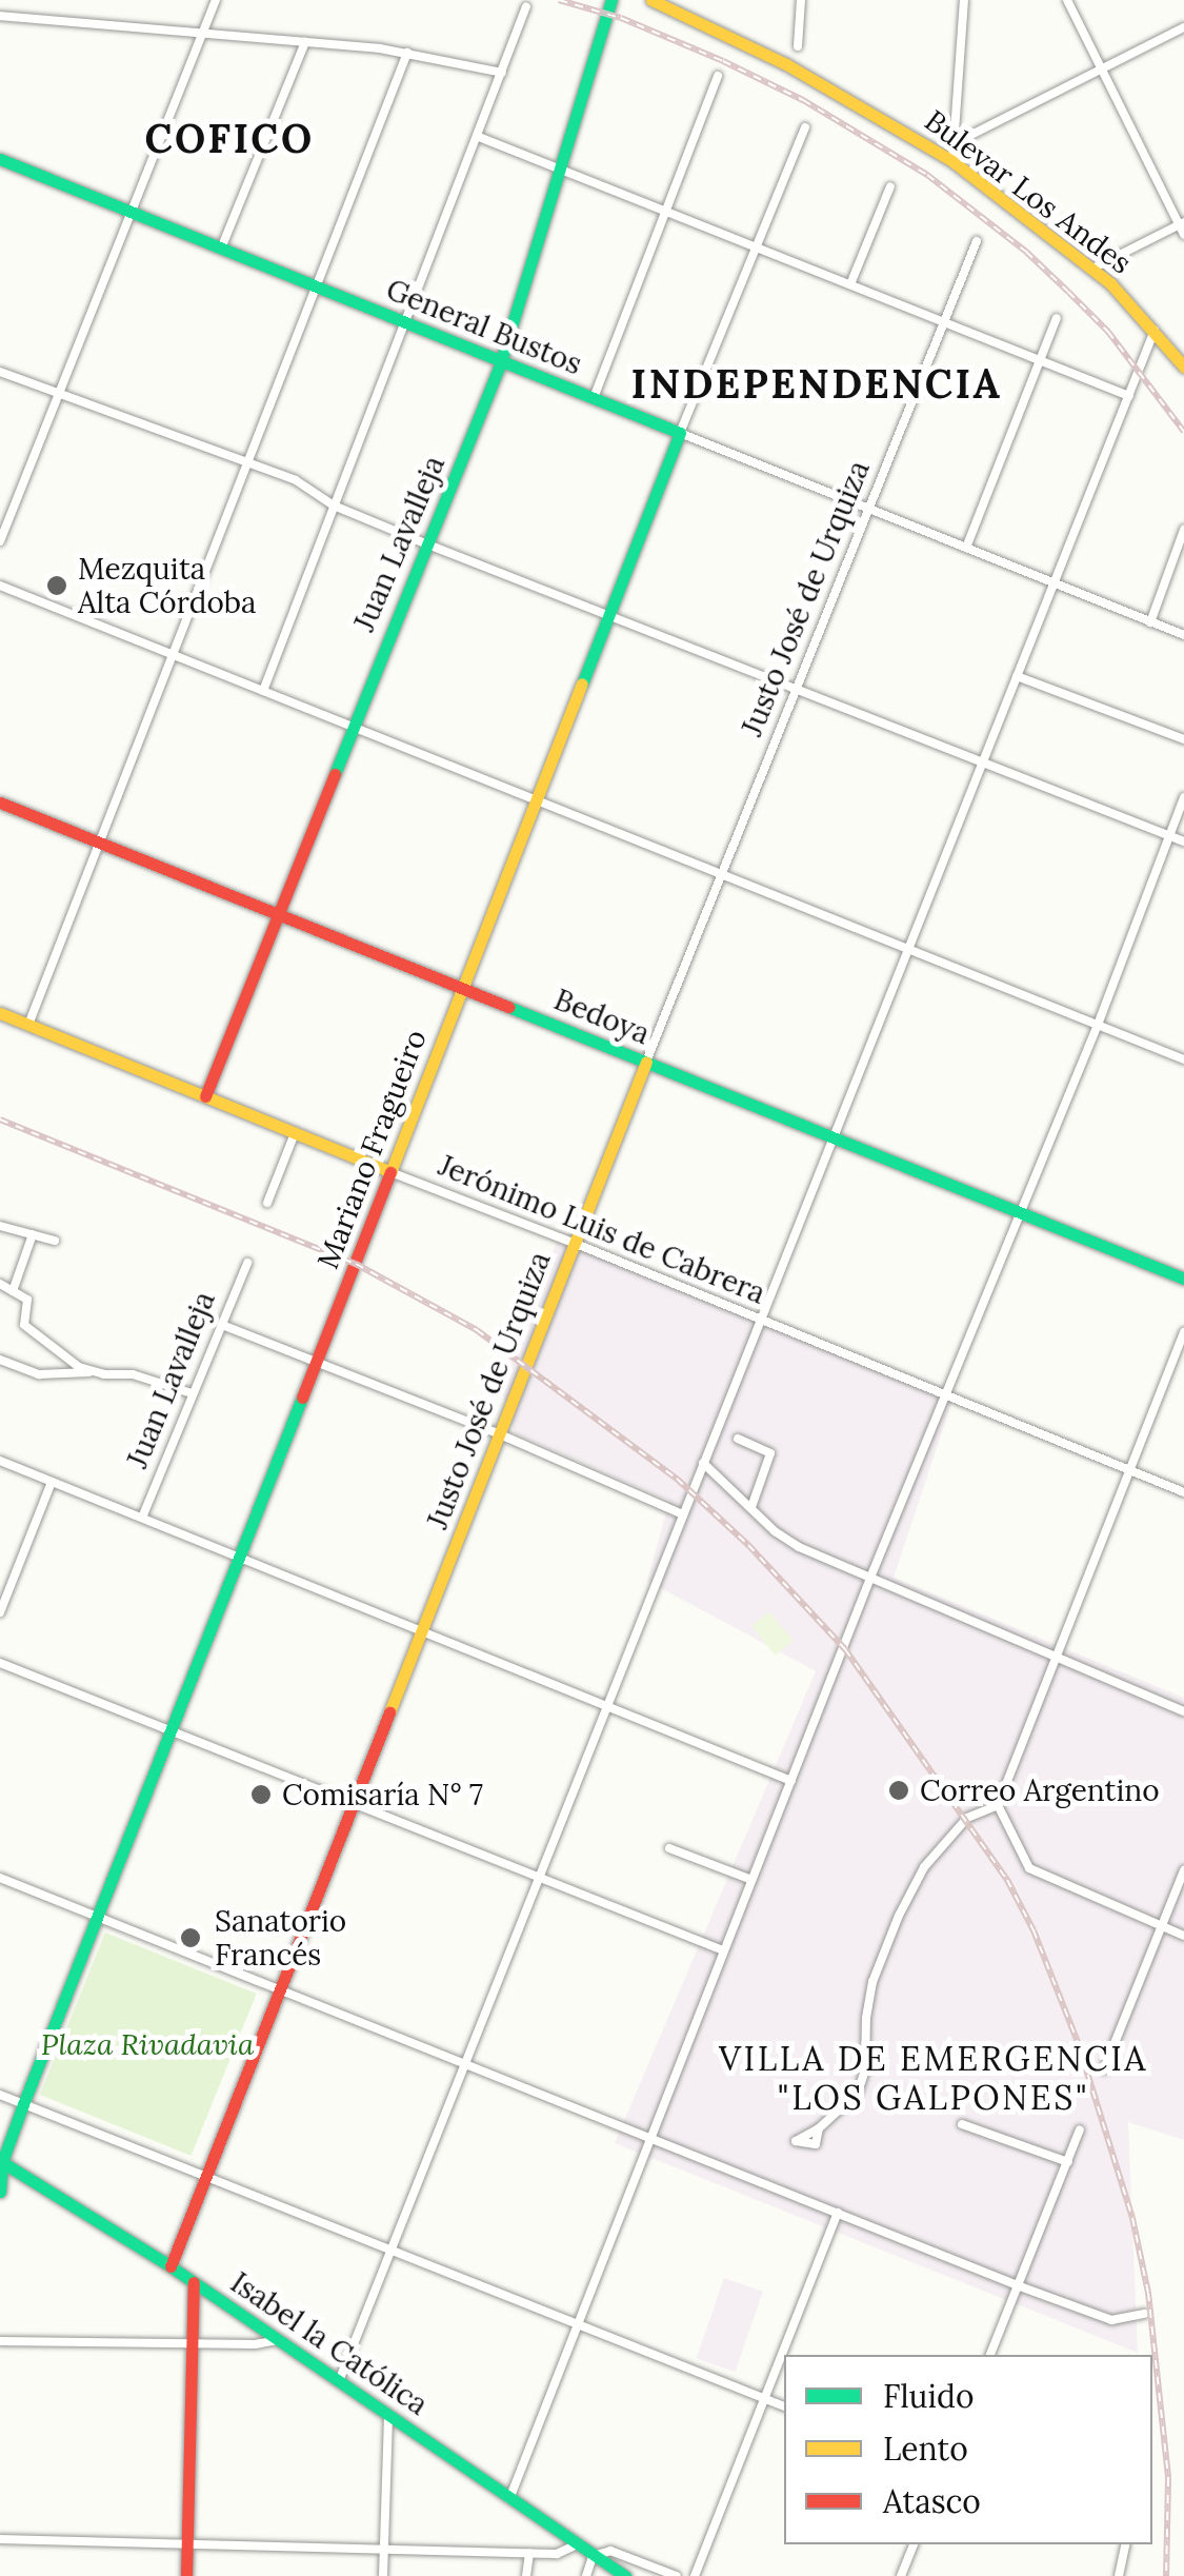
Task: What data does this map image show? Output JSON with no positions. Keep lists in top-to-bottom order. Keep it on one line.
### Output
{"streets":{"main road":["Bulevar Los Andes","General Bustos","Juan Lavalleja","Justo José de Urquiza","Bedoya","Mariano Fragueiro","Jerónimo Luis de Cabrera","Isabel la Católica"]},"crossings":[["General Bustos","Juan Lavalleja"],["General Bustos","Justo José de Urquiza"],["General Bustos","Mariano Fragueiro"],["Juan Lavalleja","Bedoya"],["Juan Lavalleja","Jerónimo Luis de Cabrera"],["Justo José de Urquiza","Bedoya"],["Justo José de Urquiza","Jerónimo Luis de Cabrera"],["Justo José de Urquiza","Isabel la Católica"],["Bedoya","Mariano Fragueiro"],["Mariano Fragueiro","Jerónimo Luis de Cabrera"],["Mariano Fragueiro","Isabel la Católica"]],"districts":["COFICO","INDEPENDENCIA","VILLA DE EMERGENCIA \"LOS GALPONES\""],"parks":["Plaza Rivadavia"],"places":["Mezquita Alta Córdoba","Correo Argentino","Comisaría N° 7","Sanatorio Francés"],"legend":["Fluido","Lento","Atasco"]}
